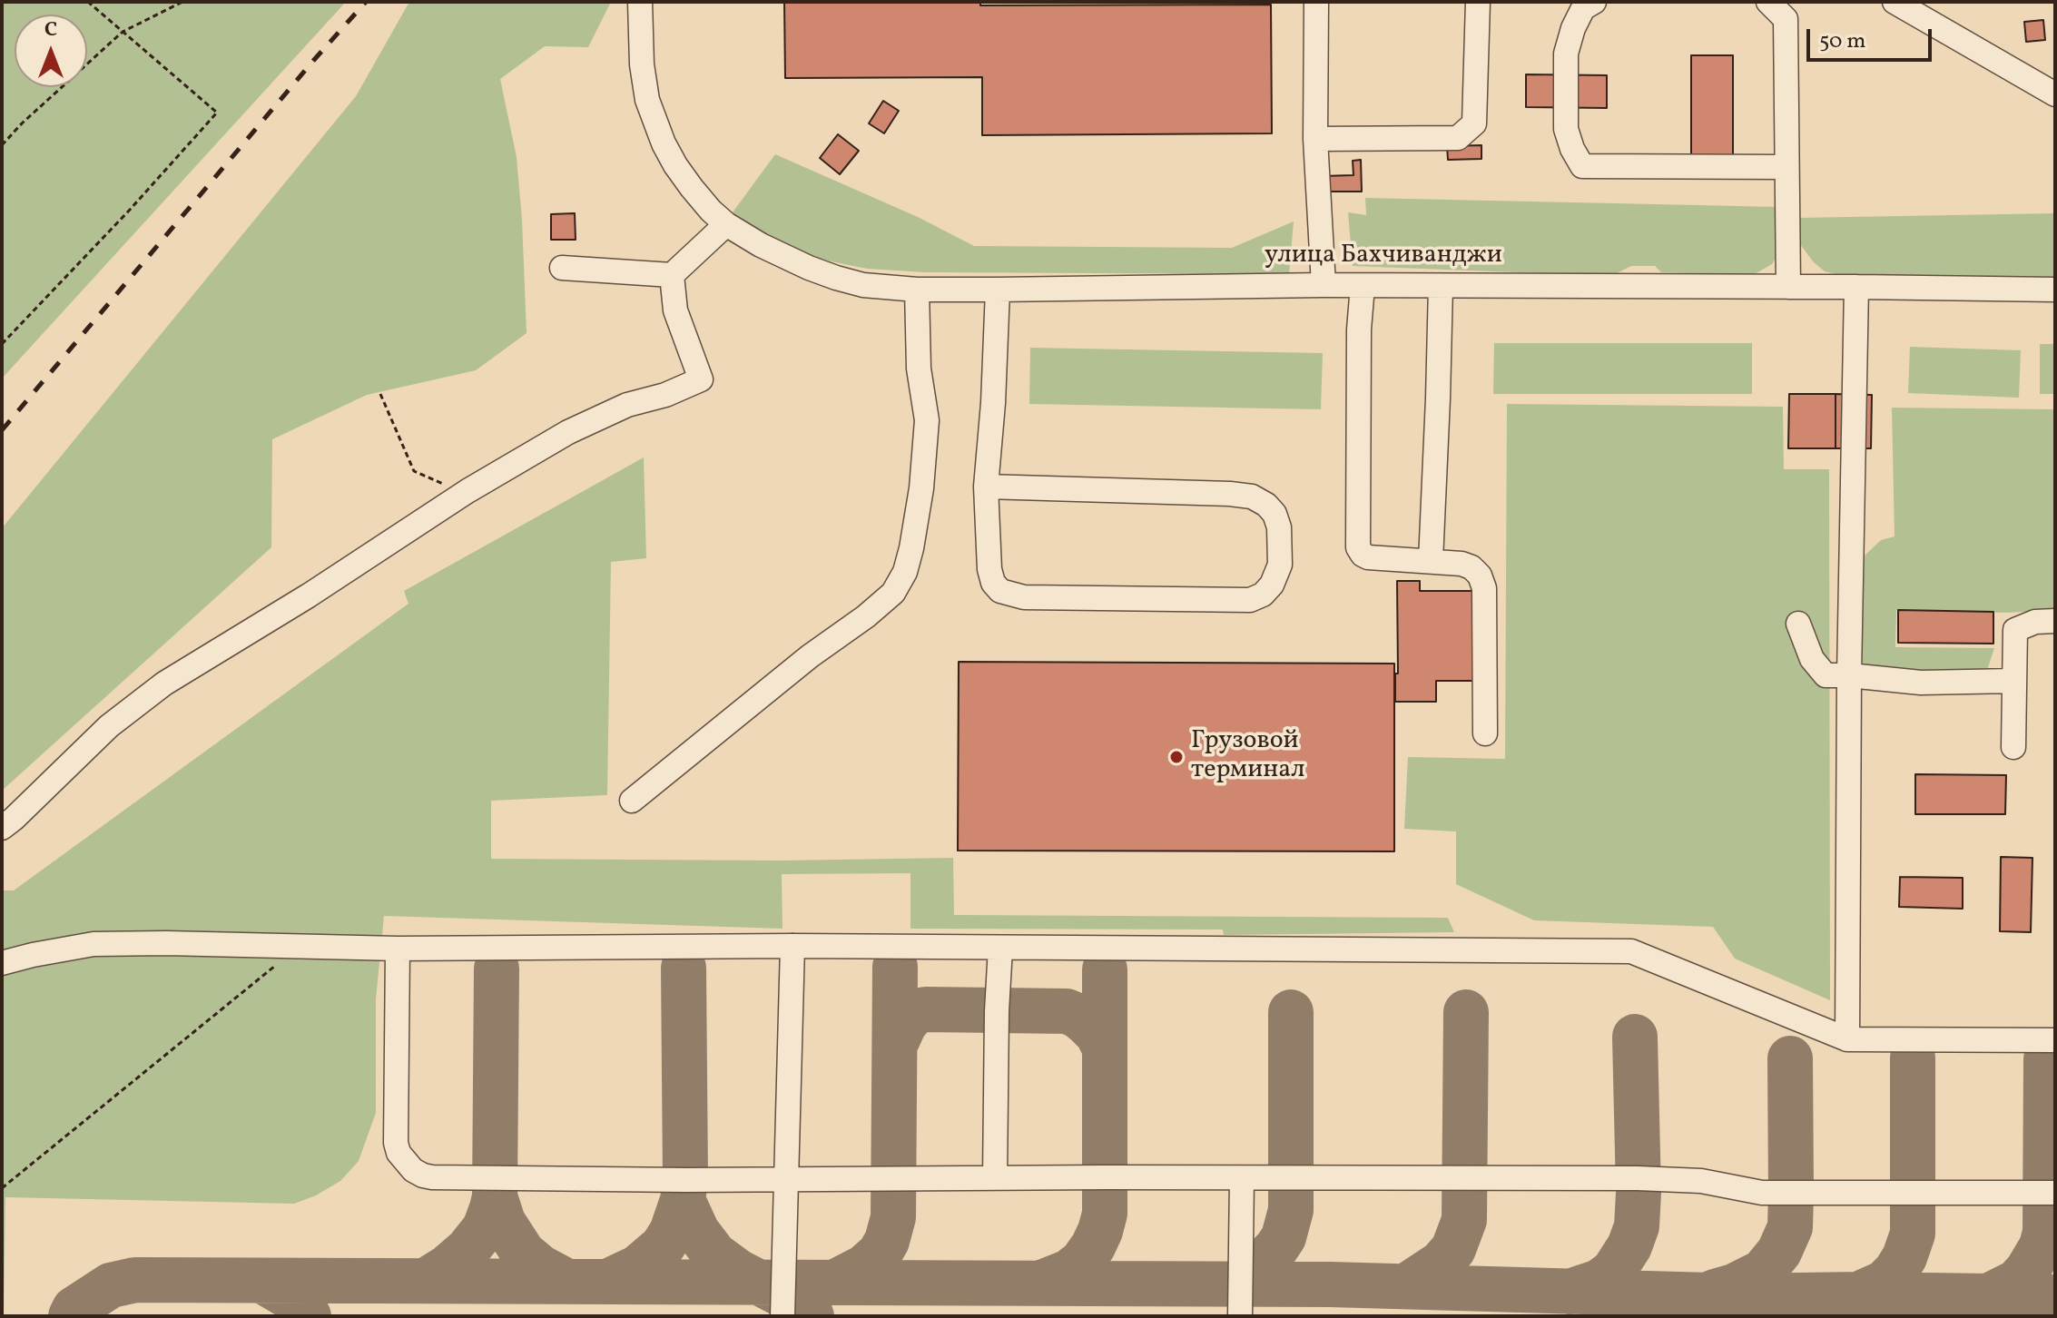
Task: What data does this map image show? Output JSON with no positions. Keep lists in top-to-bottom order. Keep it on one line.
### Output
{"streets":{"street":["улица Бахчиванджи"]},"places":["Грузовой терминал"],"scale_bar":"50 m","north":"top"}
